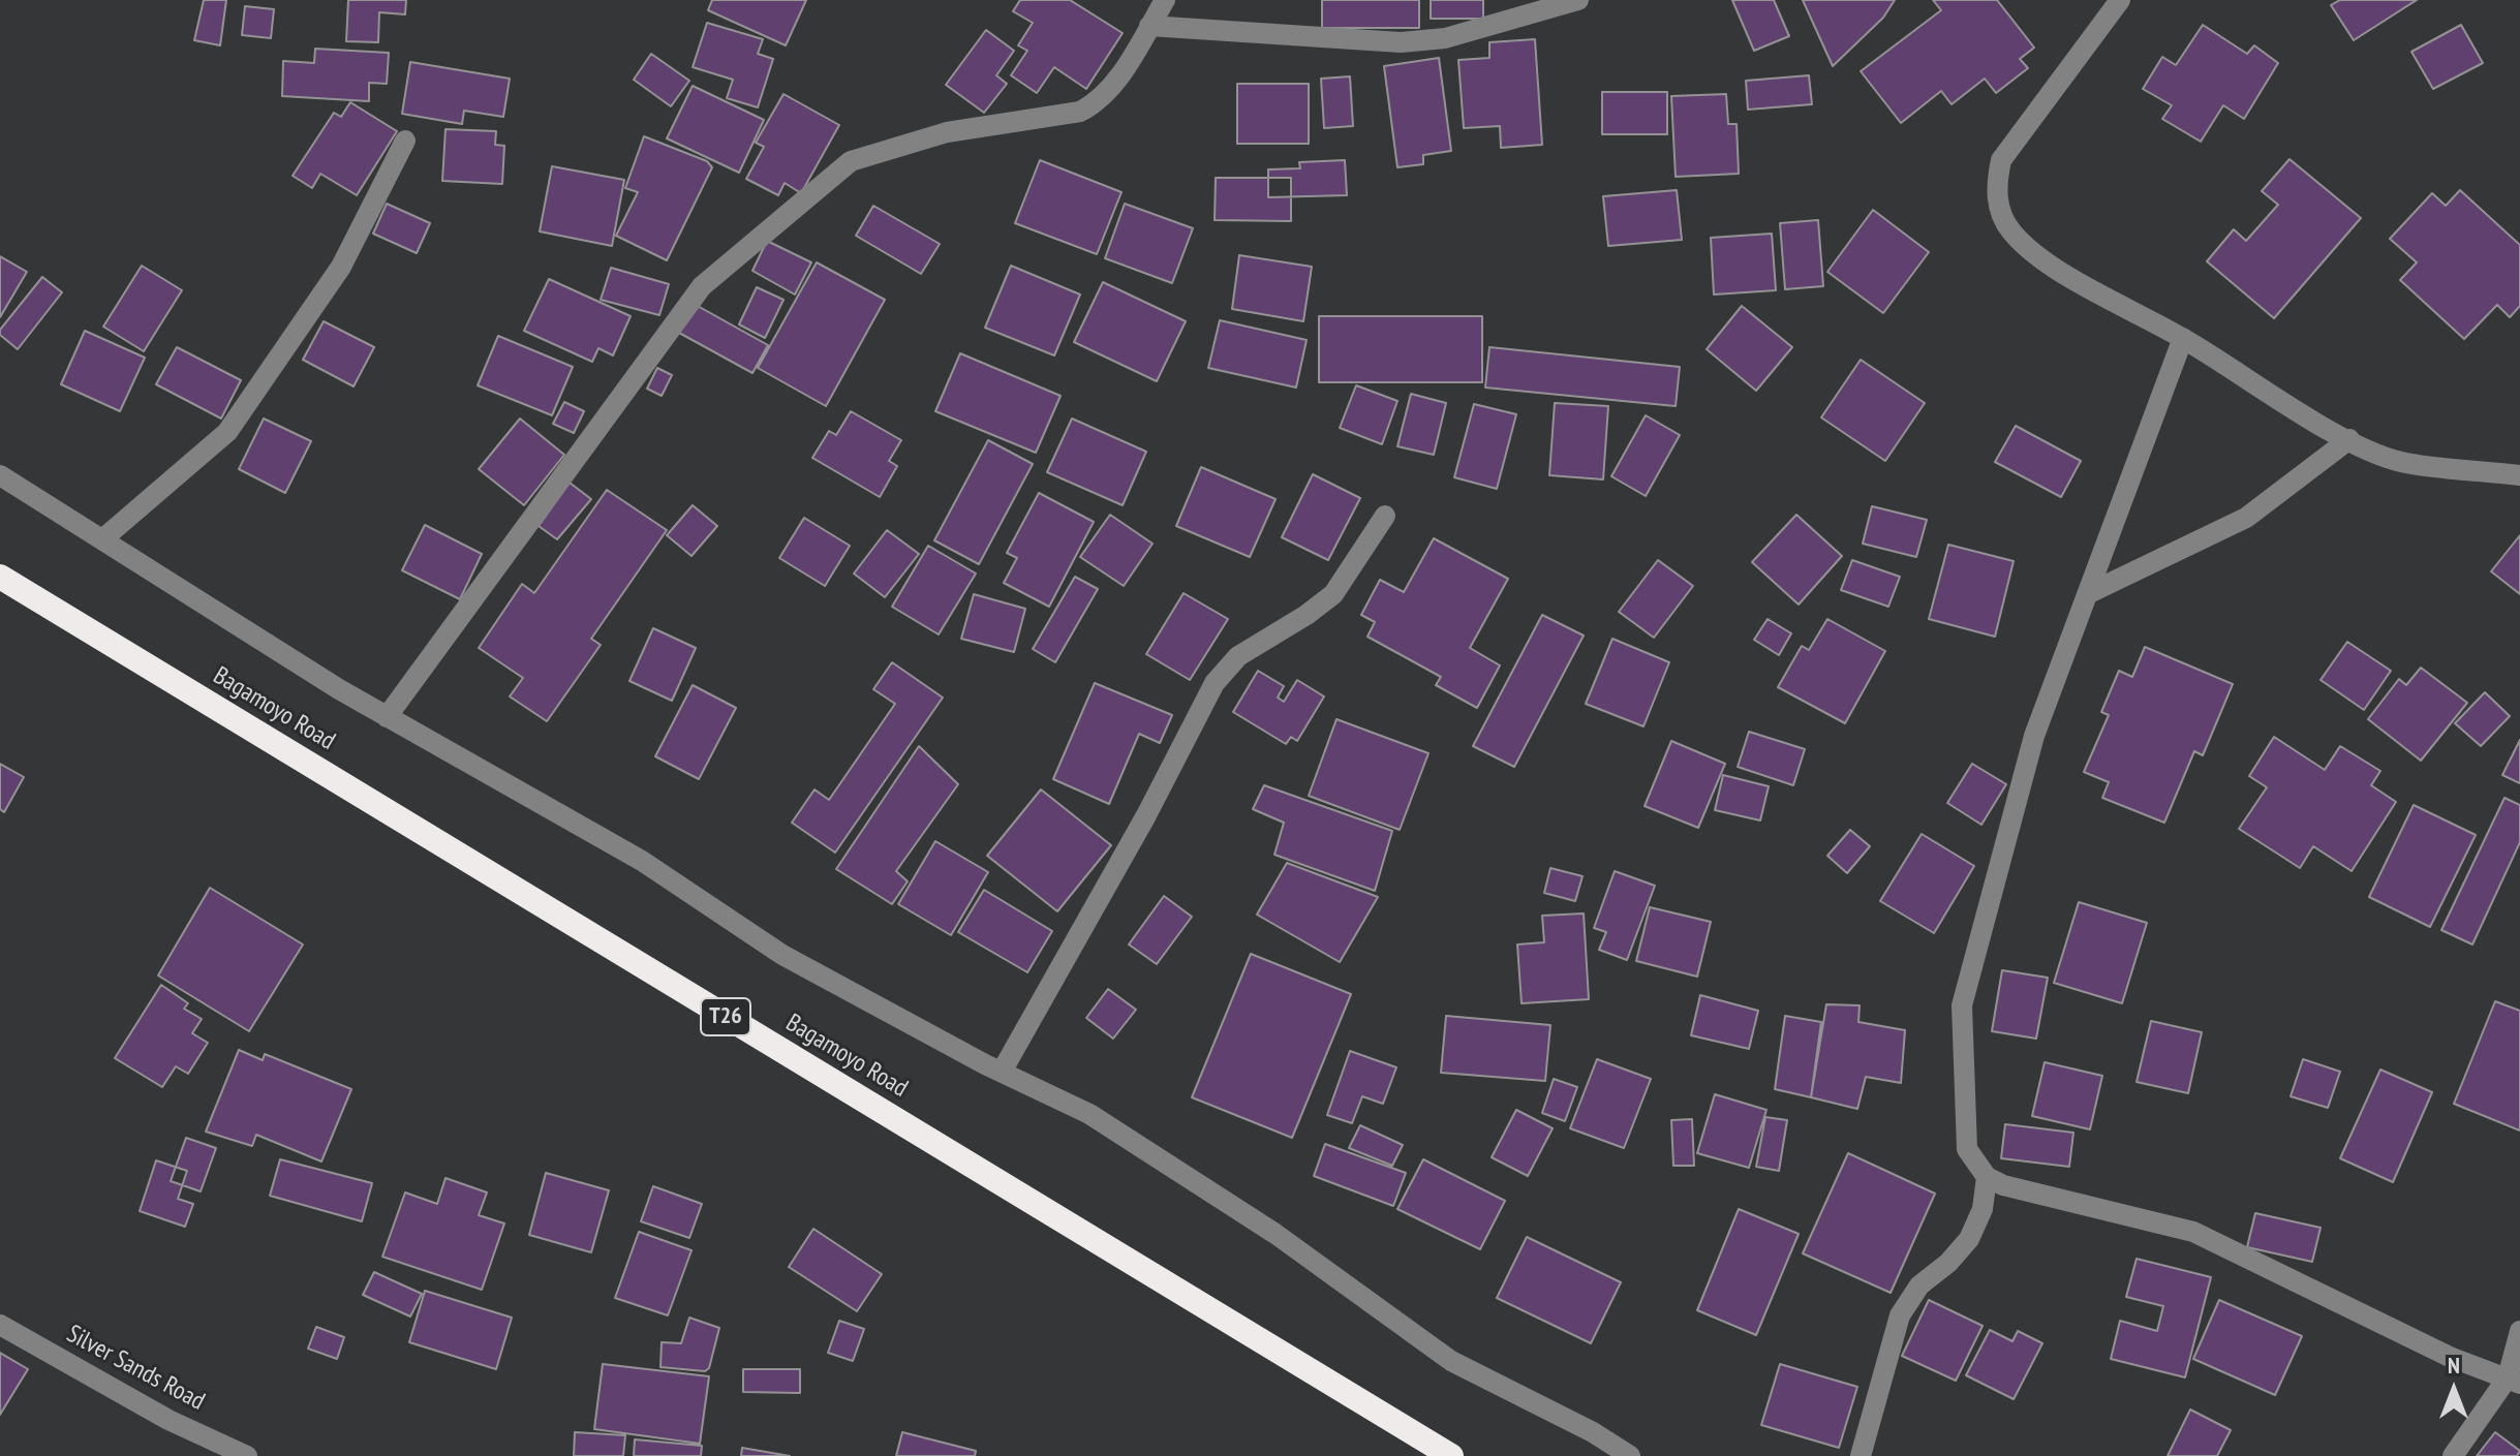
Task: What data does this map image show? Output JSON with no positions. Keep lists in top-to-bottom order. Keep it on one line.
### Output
{"streets":{"highway":["Bagamoyo Road","T26"],"street":["Silver Sands Road"]},"north":"top"}
